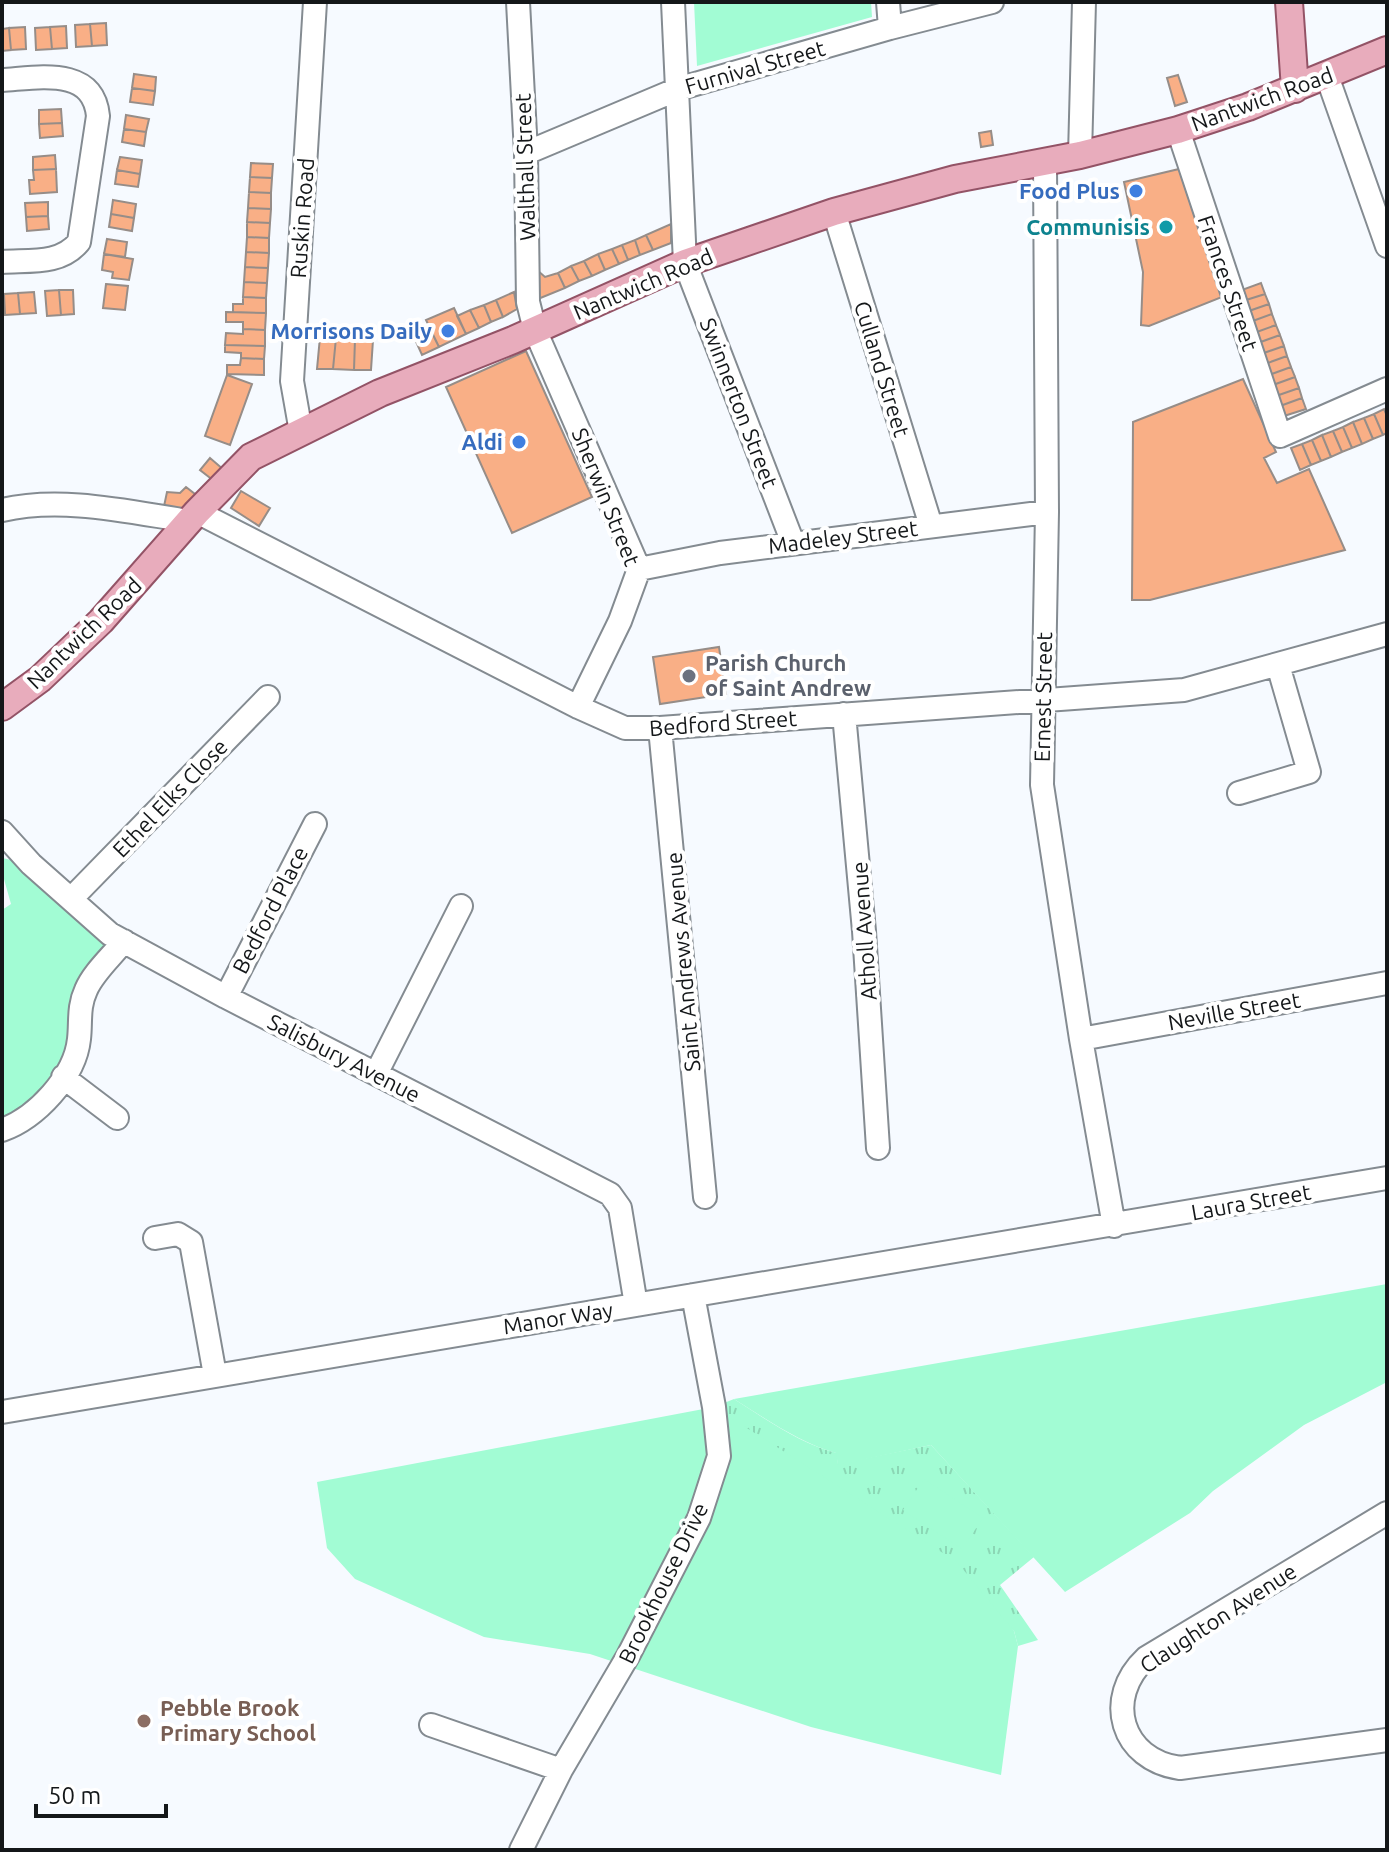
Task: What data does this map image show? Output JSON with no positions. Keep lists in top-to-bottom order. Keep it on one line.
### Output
{"streets":{"main road":["Nantwich Road"],"street":["Furnival Street","Walthall Street","Ruskin Road","Frances Street","Culland Street","Swinnerton Street","Sherwin Street","Madeley Street","Ernest Street","Bedford Street","Ethel Elks Close","Bedford Place","Atholl Avenue","Saint Andrews Avenue","Neville Street","Salisbury Avenue","Laura Street","Manor Way","Brookhouse Drive","Claughton Avenue"]},"crossings":[["Furnival Street","Walthall Street"],["Furnival Street","Swinnerton Street"],["Nantwich Road","Walthall Street"],["Nantwich Road","Ruskin Road"],["Nantwich Road","Frances Street"],["Nantwich Road","Culland Street"],["Nantwich Road","Swinnerton Street"],["Nantwich Road","Sherwin Street"],["Nantwich Road","Ernest Street"],["Nantwich Road","Bedford Street"],["Walthall Street","Sherwin Street"],["Culland Street","Madeley Street"],["Swinnerton Street","Madeley Street"],["Sherwin Street","Madeley Street"],["Sherwin Street","Bedford Street"],["Madeley Street","Ernest Street"],["Ernest Street","Bedford Street"],["Ernest Street","Neville Street"],["Ernest Street","Laura Street"],["Ernest Street","Manor Way"],["Bedford Street","Atholl Avenue"],["Bedford Street","Saint Andrews Avenue"],["Ethel Elks Close","Salisbury Avenue"],["Bedford Place","Salisbury Avenue"],["Salisbury Avenue","Manor Way"],["Laura Street","Manor Way"],["Manor Way","Brookhouse Drive"]],"places":["Food Plus","Communisis","Morrisons Daily","Aldi","Parish Church of Saint Andrew","Pebble Brook Primary School"],"scale_bar":"50 m"}
